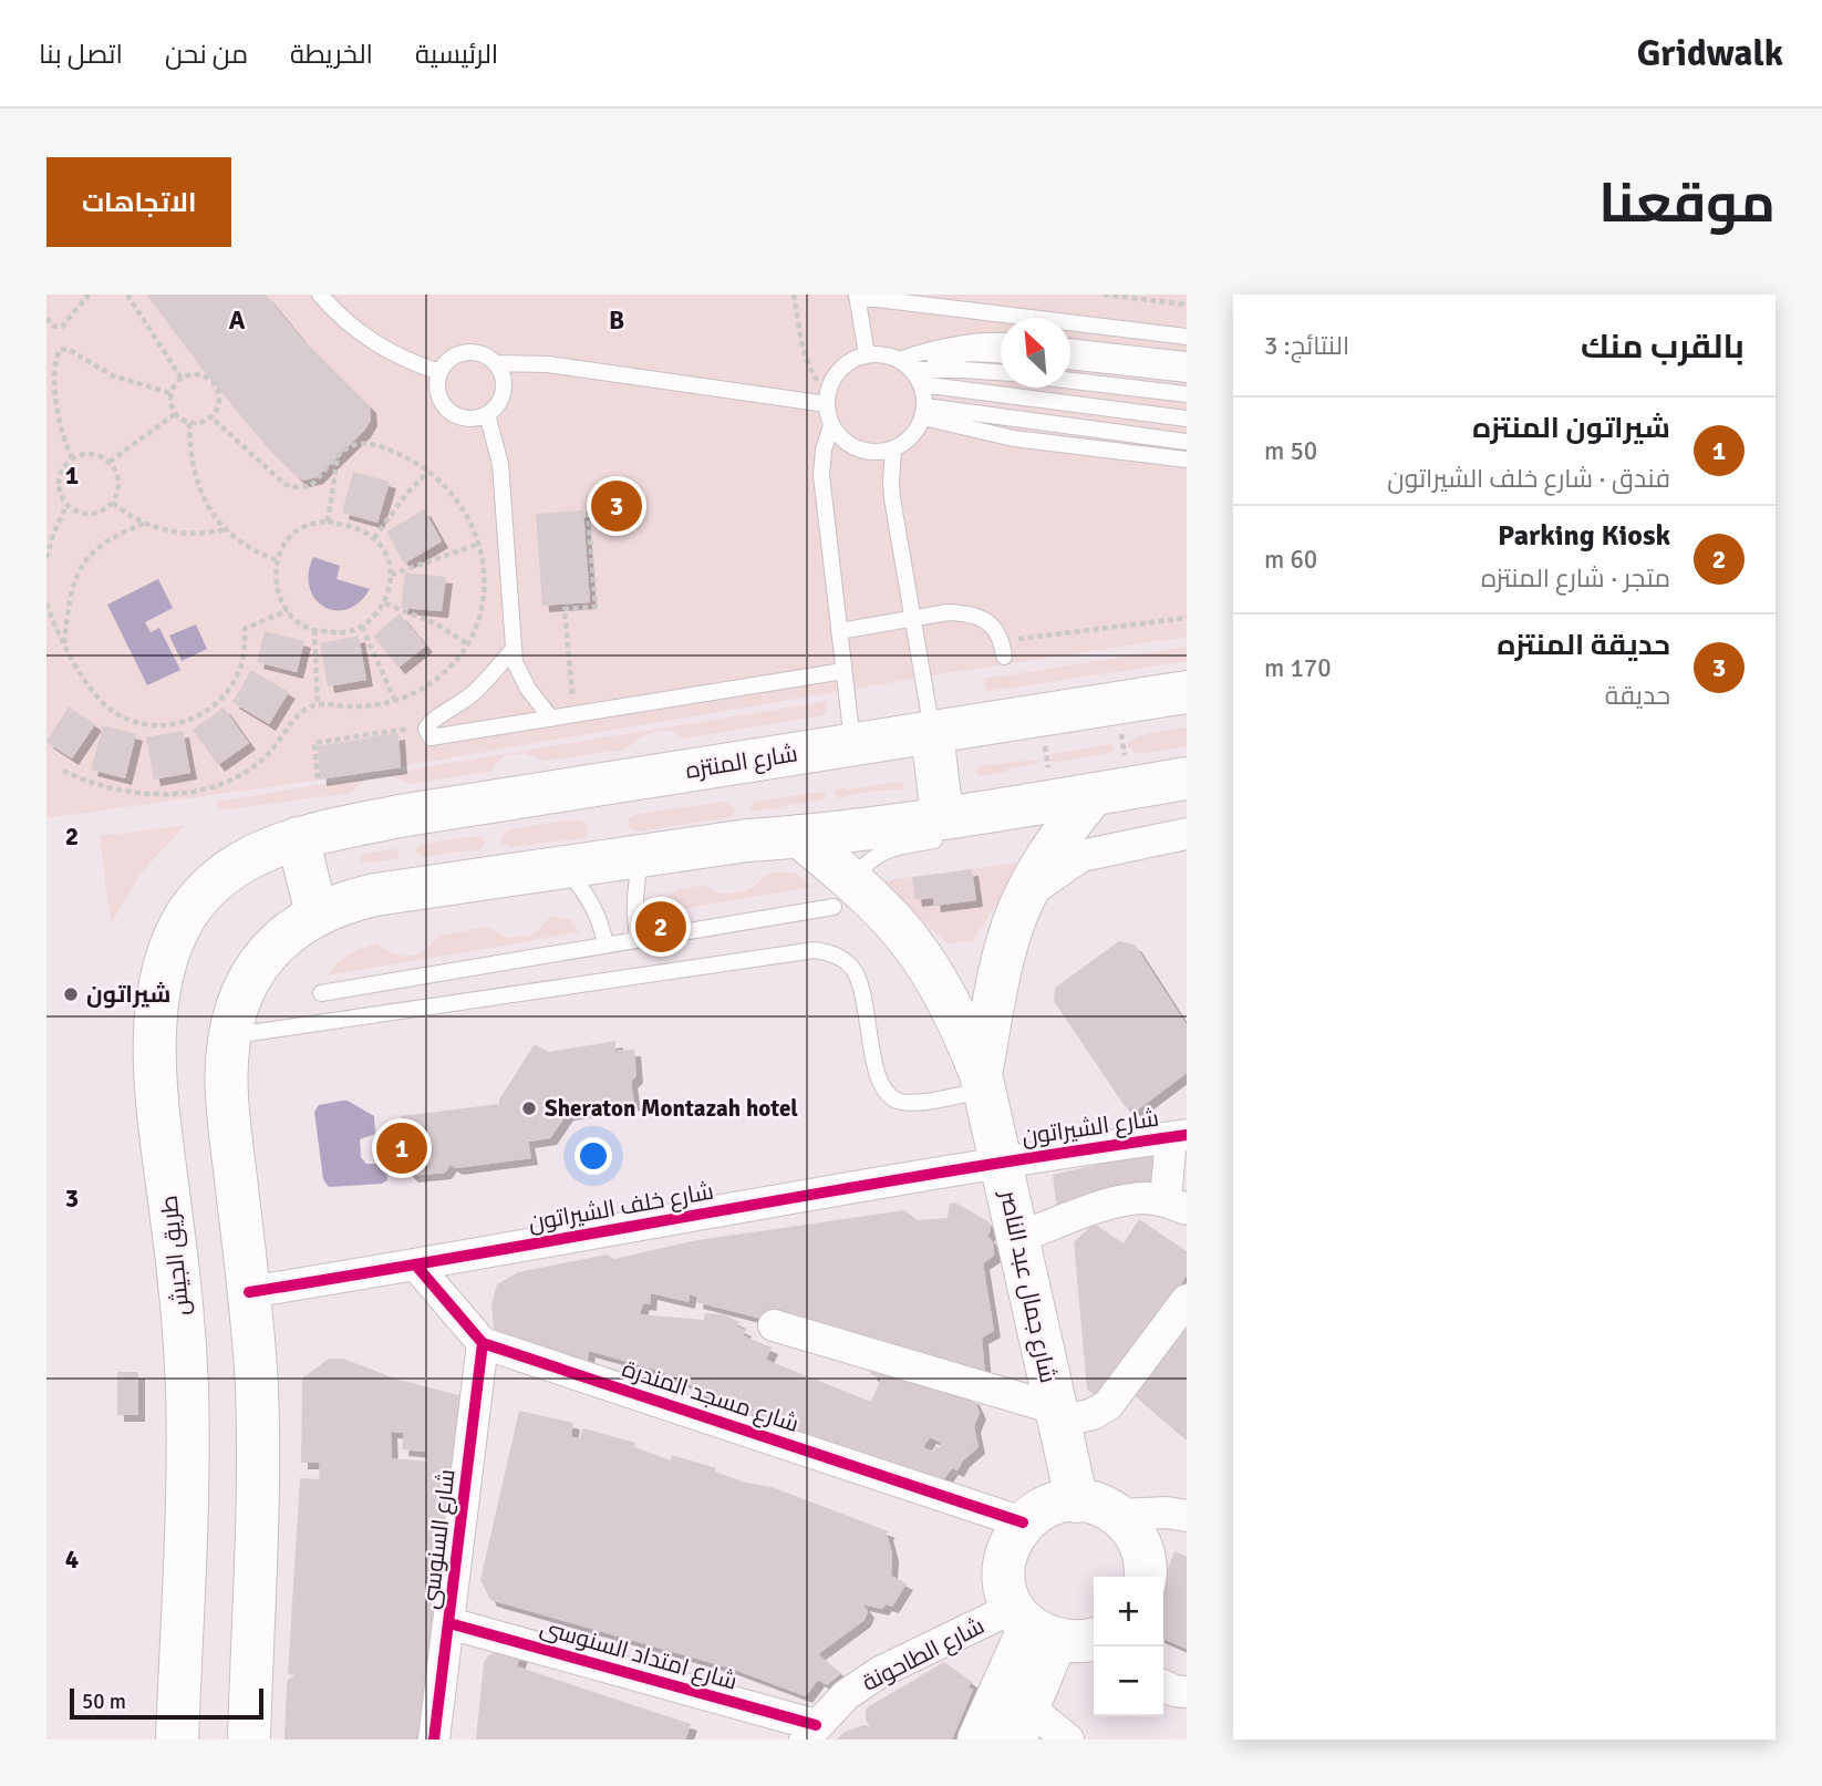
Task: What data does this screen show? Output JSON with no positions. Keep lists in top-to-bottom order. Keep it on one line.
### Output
{"streets":{"main road":["شارع المنتزه","طريق الجيش","شارع جمال عبد الناصر"],"street":["شارع الشيراتون","شارع خلف الشيراتون","شارع مسجد المندرة","شارع السنوسى","شارع امتداد السنوسى","شارع الطاحونة"]},"crossings":[["شارع المنتزه","طريق الجيش"],["شارع الشيراتون","شارع خلف الشيراتون"],["شارع الشيراتون","شارع جمال عبد الناصر"],["شارع خلف الشيراتون","شارع جمال عبد الناصر"],["شارع مسجد المندرة","شارع السنوسى"],["شارع السنوسى","شارع امتداد السنوسى"],["شارع امتداد السنوسى","شارع الطاحونة"]],"places":["شيراتون","Sheraton Montazah hotel"],"scale_bar":"50 m","north":"top left","page":{"header":"Gridwalk","nav":["الرئيسية","الخريطة","من نحن","اتصل بنا"],"title":"موقعنا","buttons":"الاتجاهات","heading":["بالقرب منك","النتائج: 3"],"list":[{"mark":"1","name":"شيراتون المنتزه","note":"فندق · شارع خلف الشيراتون","value":"50 m"},{"mark":"2","name":"Parking Kiosk","note":"متجر · شارع المنتزه","value":"60 m"},{"mark":"3","name":"حديقة المنتزه","note":"حديقة","value":"170 m"}],"pins":["3","2","1"],"map_buttons":["+","−"],"scale":"50 m"},"grid":{"columns":["A","B"],"rows":["1","2","3","4"]}}
